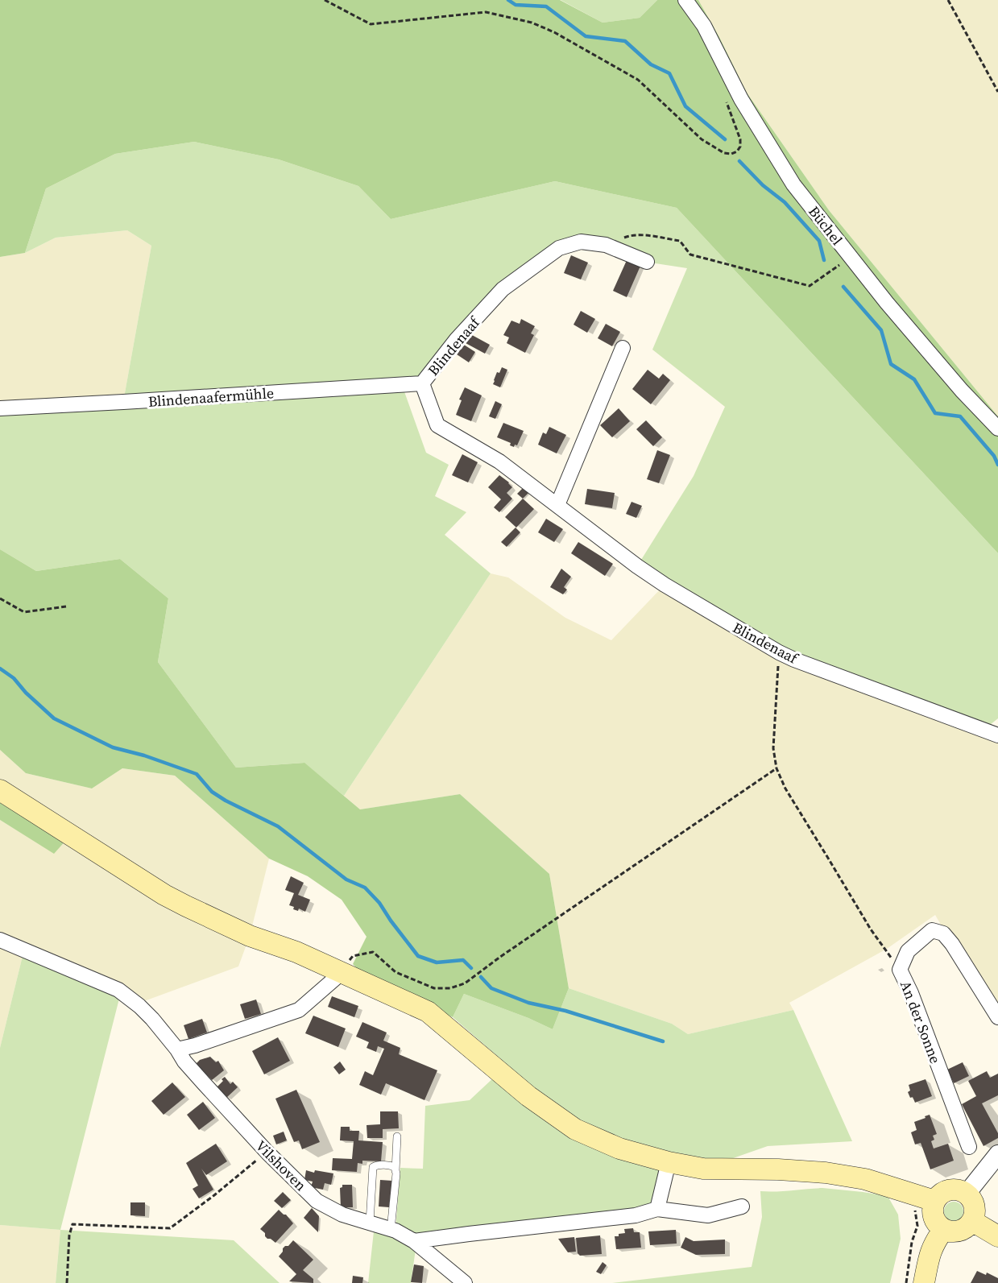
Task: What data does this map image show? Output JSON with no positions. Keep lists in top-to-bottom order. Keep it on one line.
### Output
{"streets":{"street":["Büchel","Blindenaaf","Blindenaafermühle","An der Sonne","Vilshoven"]},"crossings":[["Blindenaaf","Blindenaafermühle"]]}
